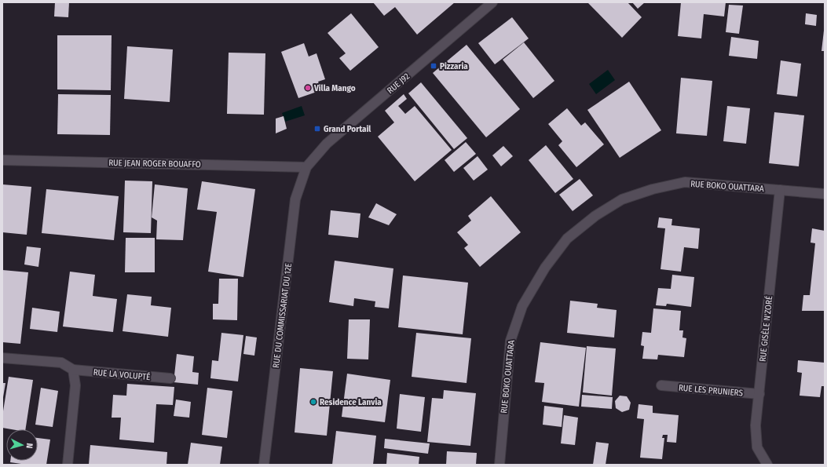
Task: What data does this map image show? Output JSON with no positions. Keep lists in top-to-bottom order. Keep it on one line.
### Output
{"streets":{"street":["RUE J92","RUE JEAN ROGER BOUAFFO","RUE BOKO OUATTARA","RUE DU COMMISSARIAT DU 12E","RUE GISÈLE N'ZORÉ","RUE LA VOLUPTÉ","RUE LES PRUNIERS"]},"crossings":[["RUE J92","RUE JEAN ROGER BOUAFFO"],["RUE J92","RUE DU COMMISSARIAT DU 12E"],["RUE JEAN ROGER BOUAFFO","RUE DU COMMISSARIAT DU 12E"],["RUE BOKO OUATTARA","RUE GISÈLE N'ZORÉ"],["RUE GISÈLE N'ZORÉ","RUE LES PRUNIERS"]],"places":{"transit":["Pizzaria","Grand Portail"],"other":["Villa Mango","Residence Lanvia"]},"north":"right"}
